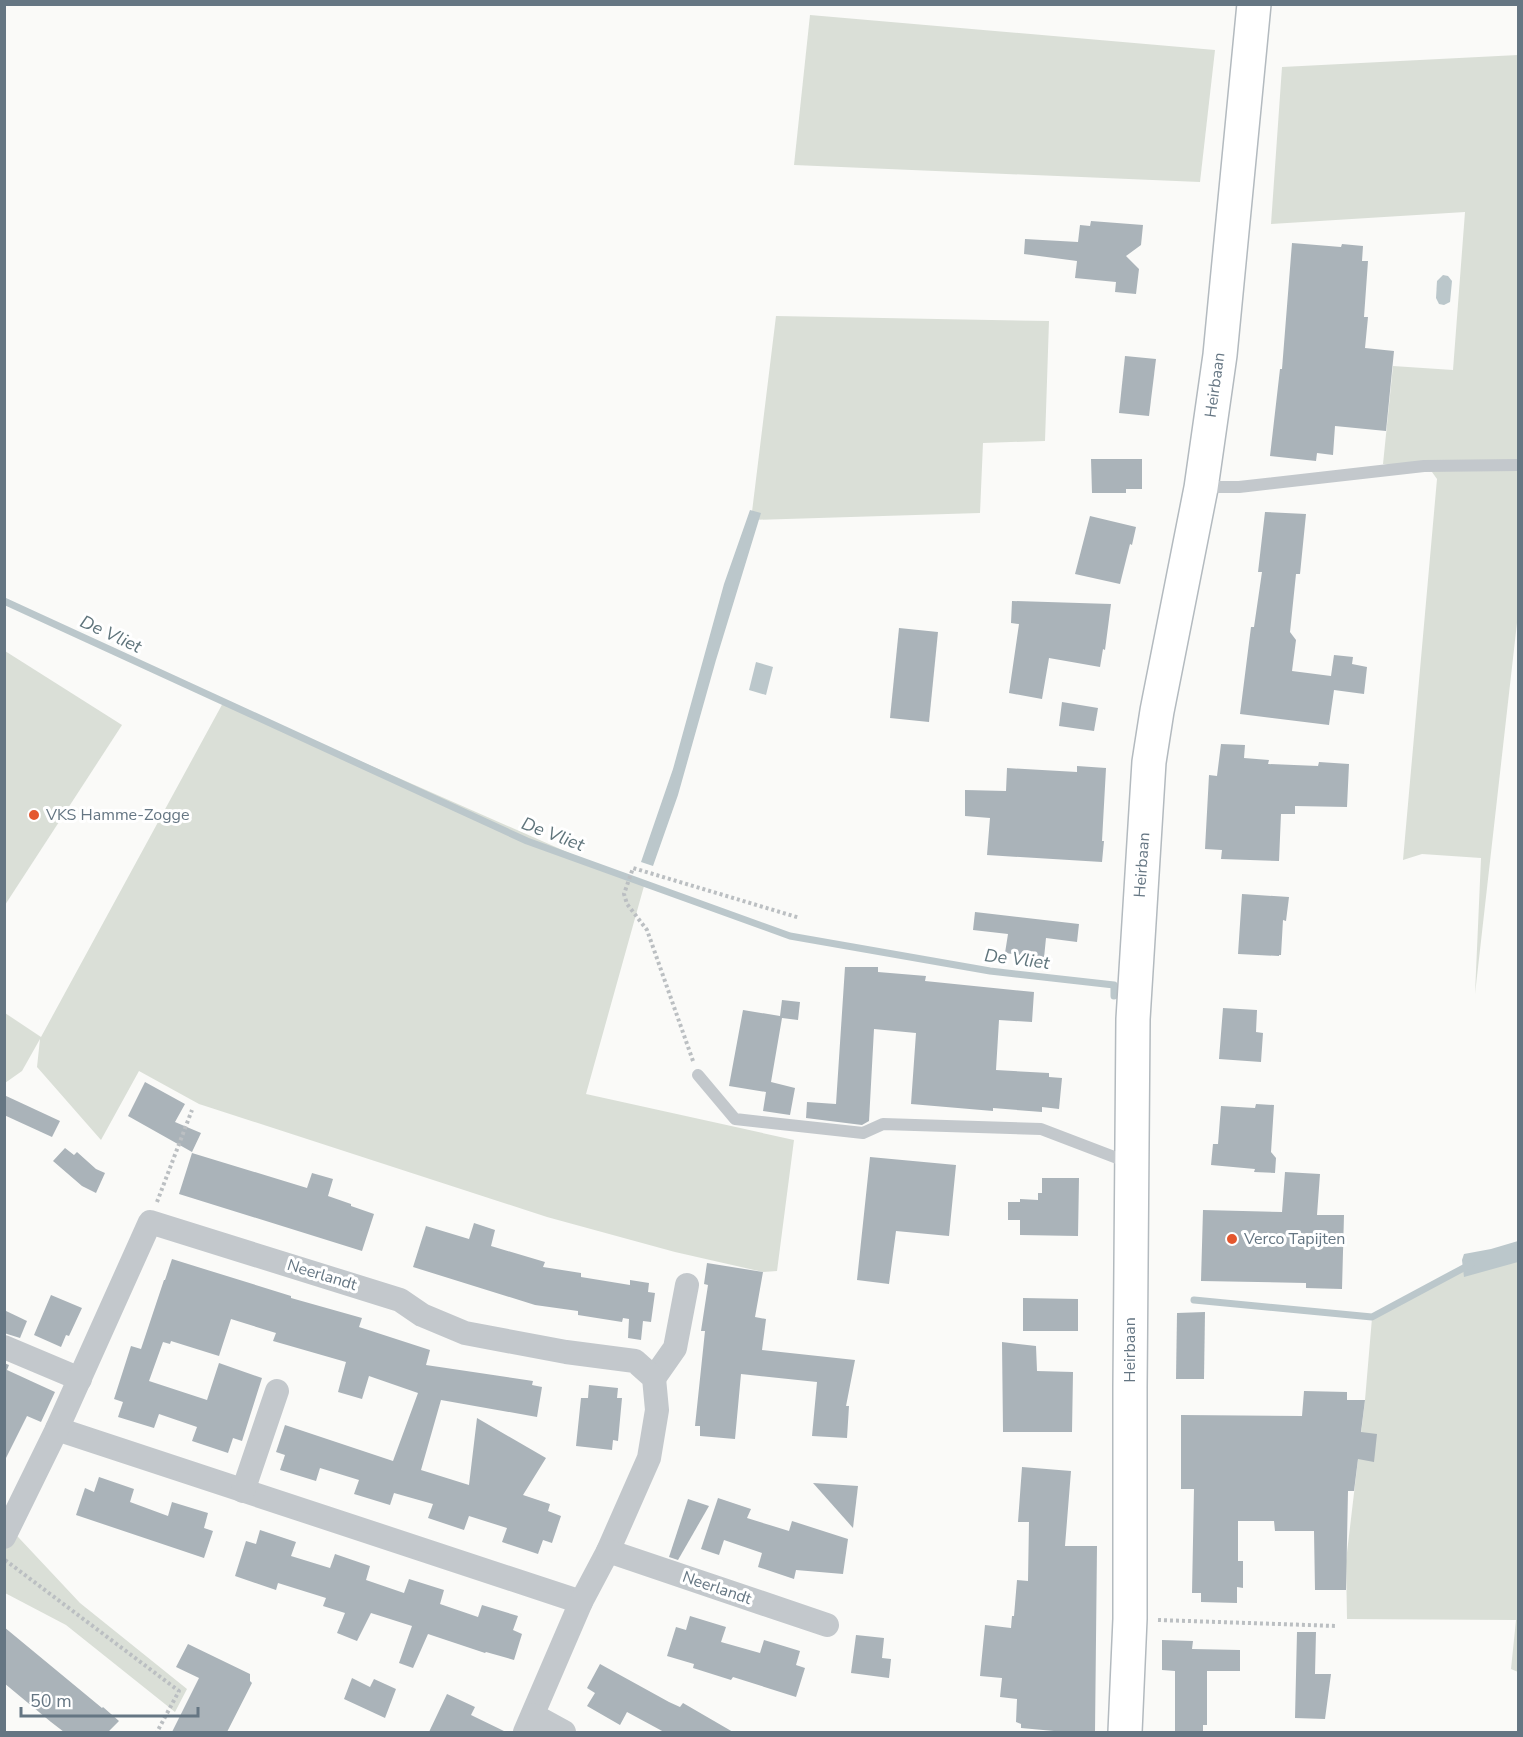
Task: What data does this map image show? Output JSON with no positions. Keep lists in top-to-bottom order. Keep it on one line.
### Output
{"streets":{"main road":["Heirbaan"],"street":["Neerlandt"]},"water":["De Vliet"],"places":["VKS Hamme-Zogge","Verco Tapijten"],"scale_bar":"50 m"}
